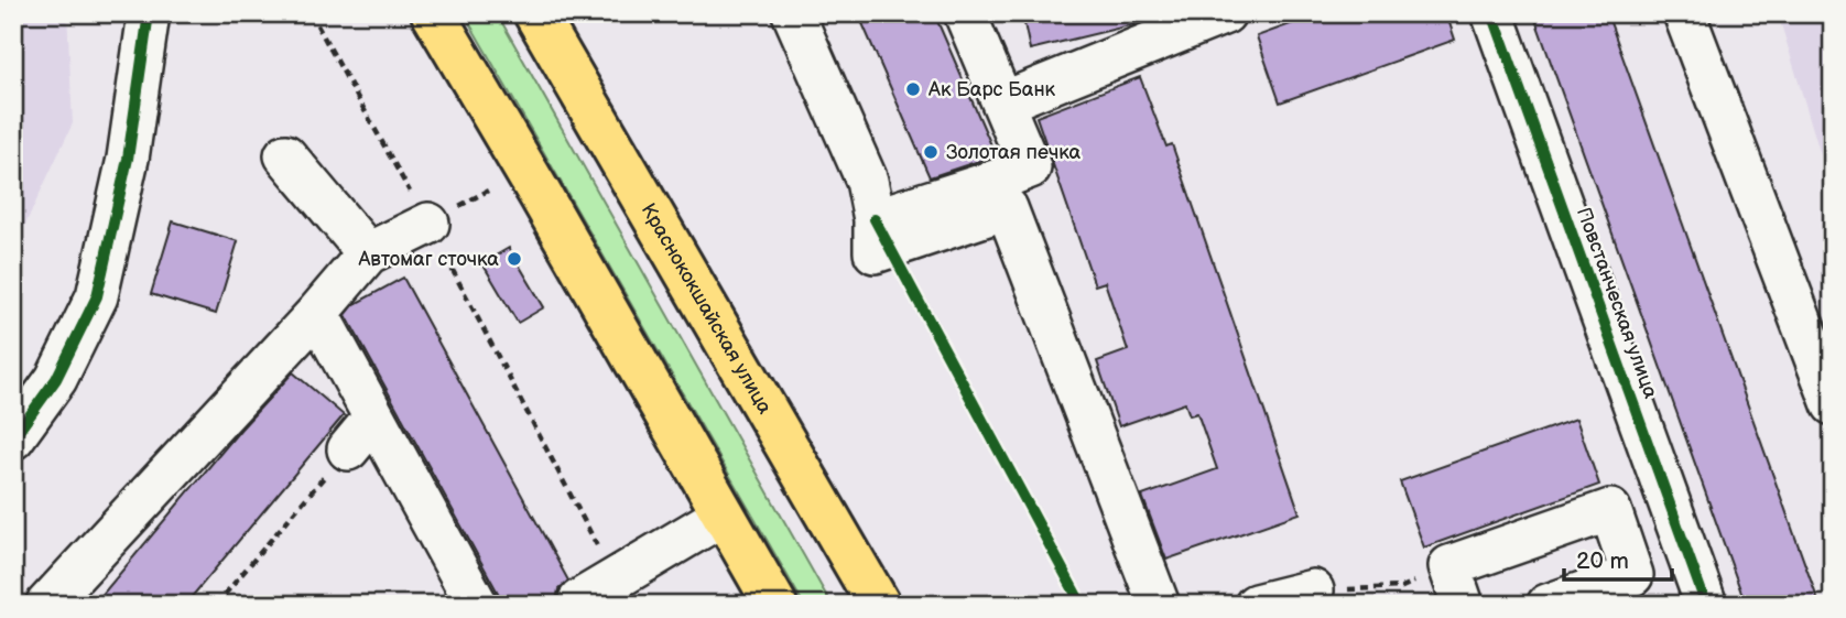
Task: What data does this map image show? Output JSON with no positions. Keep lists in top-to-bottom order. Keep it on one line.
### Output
{"streets":{"main road":["Краснококшайская улица"],"street":["Повстанческая улица"]},"places":["Ак Барс Банк","Золотая печка","Автомаг сточка"],"scale_bar":"20 m"}
